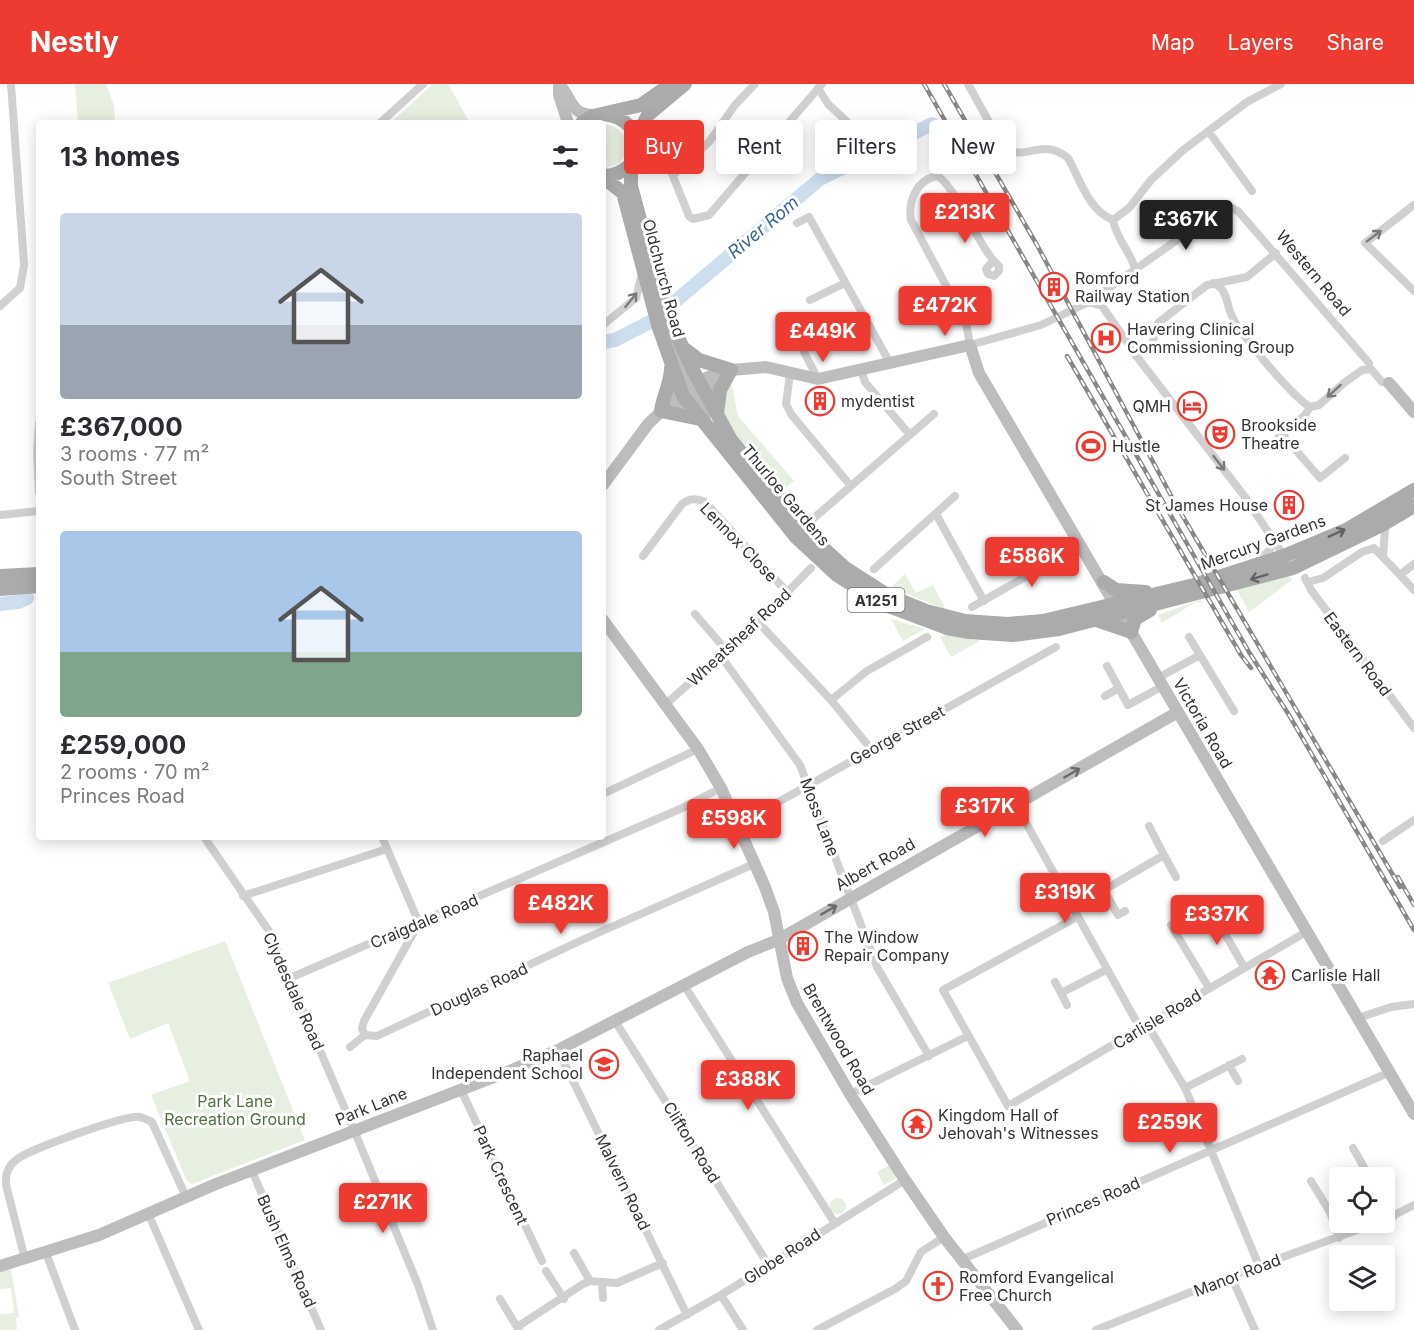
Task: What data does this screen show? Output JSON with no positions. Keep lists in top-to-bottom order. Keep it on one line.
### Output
{"streets":{"main road":["Oldchurch Road","Thurloe Gardens","Mercury Gardens","A1251"],"street":["Western Road","Lennox Close","Wheatsheaf Road","Eastern Road","Victoria Road","George Street","Moss Lane","Albert Road","Craigdale Road","Douglas Road","Clydesdale Road","Carlisle Road","Brentwood Road","Park Lane","Clifton Road","Park Crescent","Malvern Road","Princes Road","Bush Elms Road","Globe Road","Manor Road"]},"crossings":[["Oldchurch Road","Thurloe Gardens"],["Thurloe Gardens","Mercury Gardens"],["Thurloe Gardens","A1251"],["Thurloe Gardens","Victoria Road"],["Lennox Close","Wheatsheaf Road"],["Mercury Gardens","A1251"],["Mercury Gardens","Victoria Road"],["A1251","Victoria Road"],["Wheatsheaf Road","Moss Lane"],["Wheatsheaf Road","Brentwood Road"],["Victoria Road","Albert Road"],["Victoria Road","Carlisle Road"],["Victoria Road","Princes Road"],["George Street","Moss Lane"],["George Street","Brentwood Road"],["Moss Lane","Albert Road"],["Albert Road","Brentwood Road"],["Albert Road","Park Lane"],["Craigdale Road","Clydesdale Road"],["Craigdale Road","Brentwood Road"],["Douglas Road","Brentwood Road"],["Clydesdale Road","Park Lane"],["Brentwood Road","Park Lane"],["Brentwood Road","Princes Road"],["Brentwood Road","Globe Road"],["Park Lane","Clifton Road"],["Park Lane","Park Crescent"],["Park Lane","Malvern Road"],["Park Lane","Bush Elms Road"],["Clifton Road","Globe Road"],["Malvern Road","Globe Road"]],"one_way":["Albert Road"],"water":["River Rom"],"parks":["Park Lane Recreation Ground"],"places":{"building":["Romford Railway Station","mydentist","St James House","The Window Repair Company"],"hospital":["Havering Clinical Commissioning Group"],"hotel":["QMH"],"theatre":["Brookside Theatre"],"sports":["Hustle"],"temple":["Carlisle Hall","Kingdom Hall of Jehovah's Witnesses"],"school or university":["Raphael Independent School"],"church":["Romford Evangelical Free Church"]},"page":{"header":"Nestly","nav":["Map","Layers","Share"],"chip":["Buy","Rent","Filters","New"],"heading":"13 homes","list":[{"name":"£367,000","note":"3 rooms · 77 m² · South Street"},{"name":"£259,000","note":"2 rooms · 70 m² · Princes Road"}],"price":["£213K","£367K","£472K","£449K","£586K","£317K","£598K","£319K","£482K","£337K","£388K","£259K","£271K"]}}
